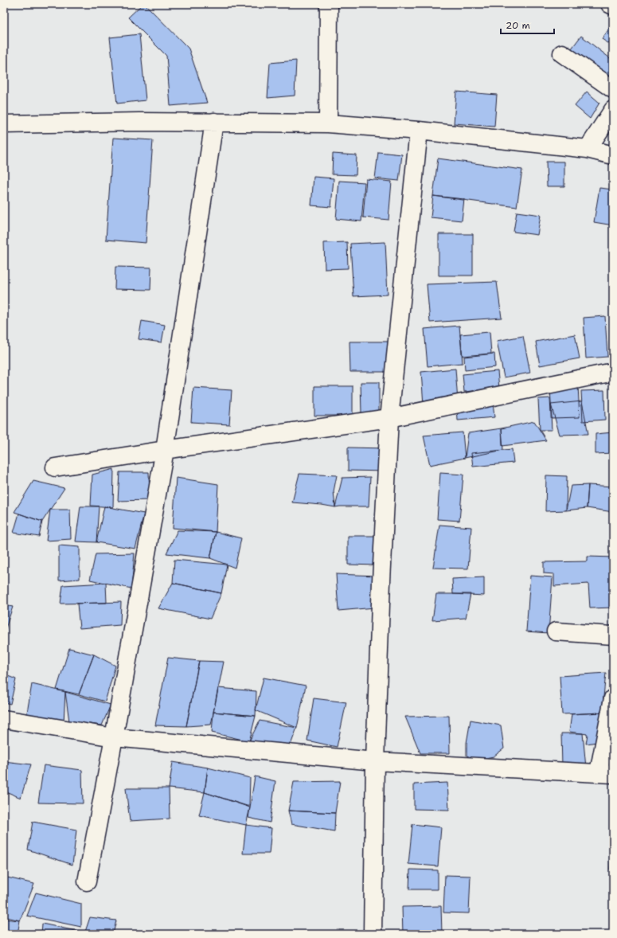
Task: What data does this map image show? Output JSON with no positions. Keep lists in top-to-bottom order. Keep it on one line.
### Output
{"scale_bar":"20 m"}
